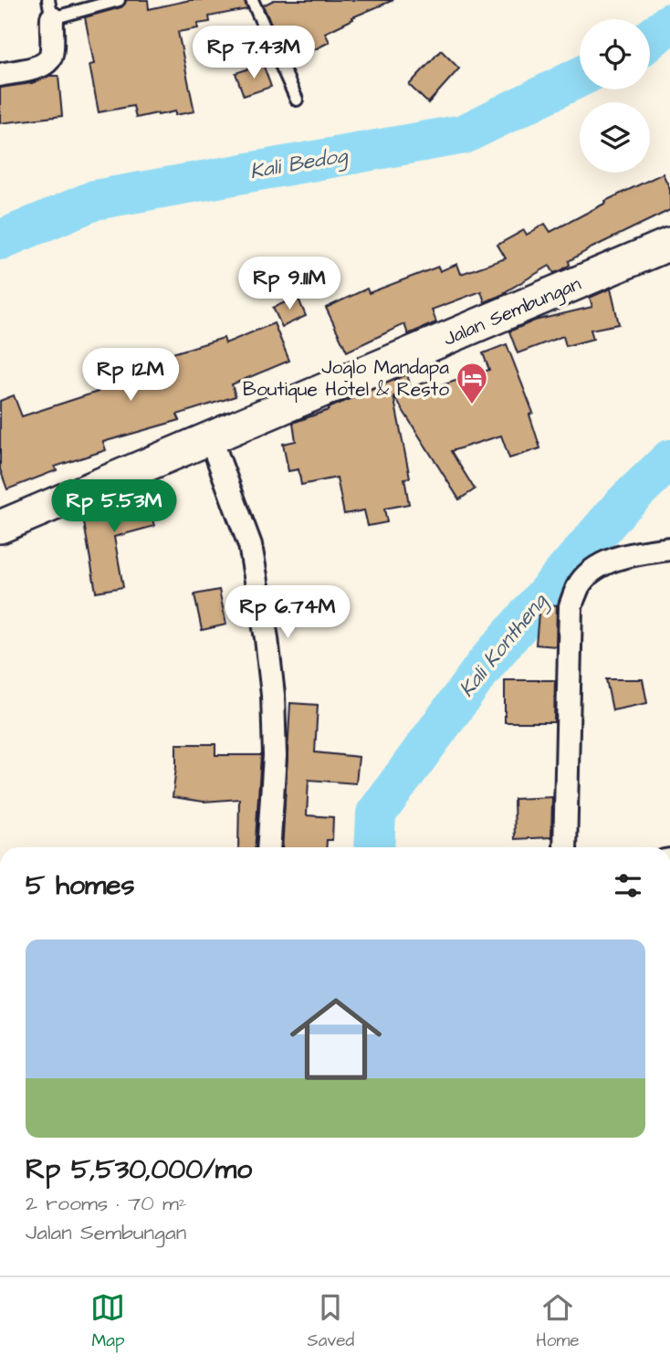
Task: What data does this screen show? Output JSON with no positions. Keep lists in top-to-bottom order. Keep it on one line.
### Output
{"streets":{"street":["Jalan Sembungan"]},"water":["Kali Bedog","Kali Kontheng"],"places":{"hotel":["Joglo Mandapa Boutique Hotel & Resto"]},"page":{"price":["Rp 7.43M","Rp 9.11M","Rp 12M","Rp 5.53M","Rp 6.74M"],"heading":"5 homes","list":[{"name":"Rp 5,530,000/mo","note":"2 rooms · 70 m² · Jalan Sembungan"}],"tabs":["Map","Saved","Home"]}}
